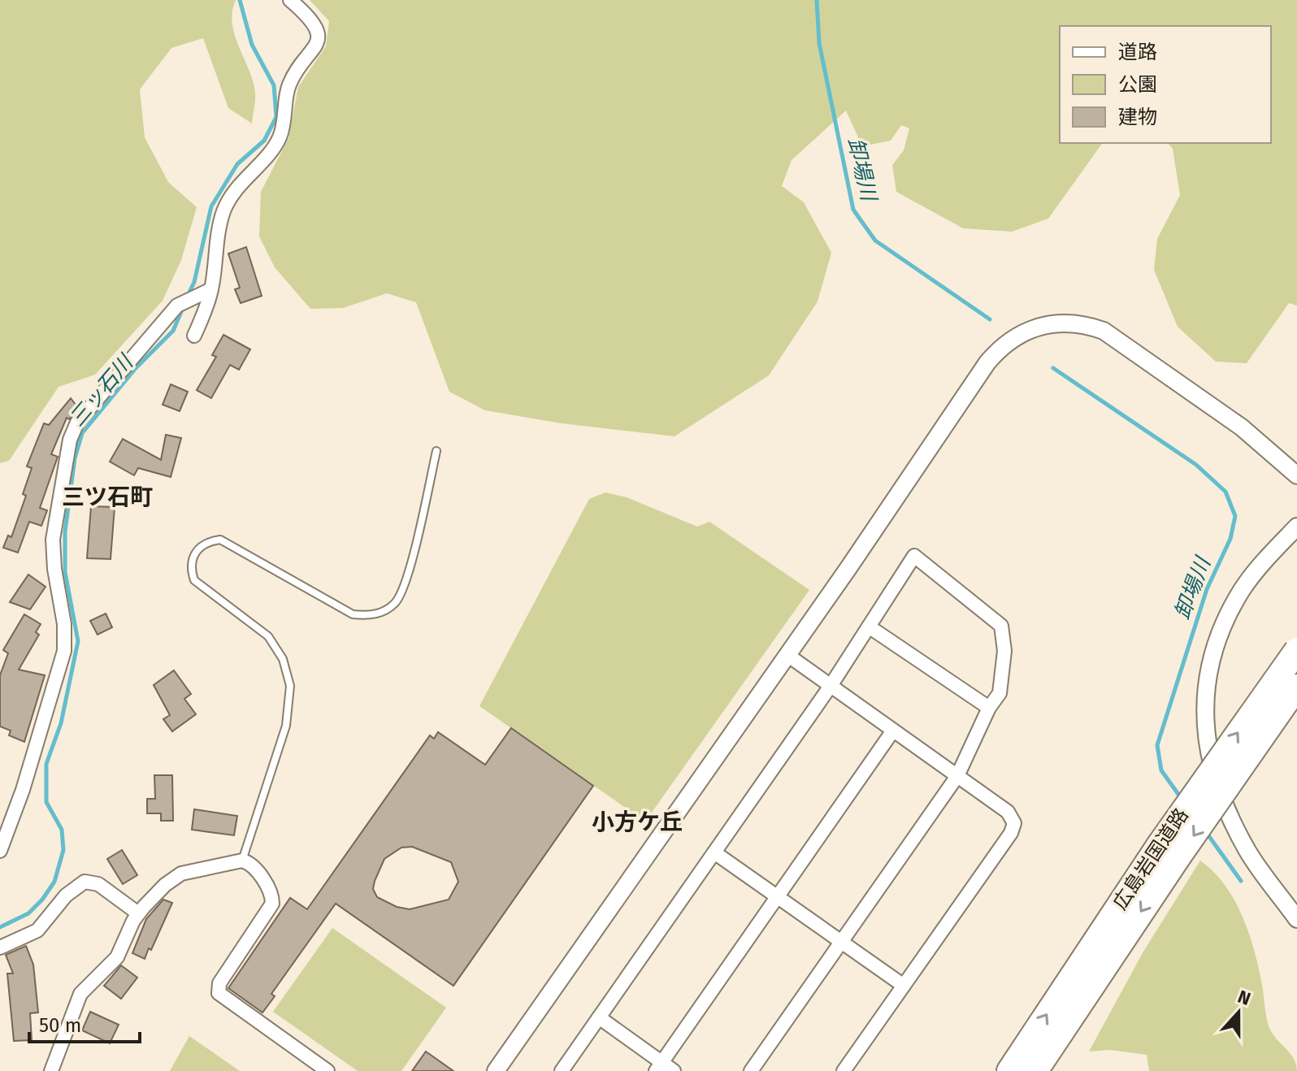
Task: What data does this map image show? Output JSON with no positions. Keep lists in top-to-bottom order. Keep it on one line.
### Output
{"streets":{"highway":["広島岩国道路"]},"districts":["三ツ石町","小方ケ丘"],"water":["卸場川","三ッ石川"],"legend":["道路","公園","建物"],"scale_bar":"50 m","north":"top"}
